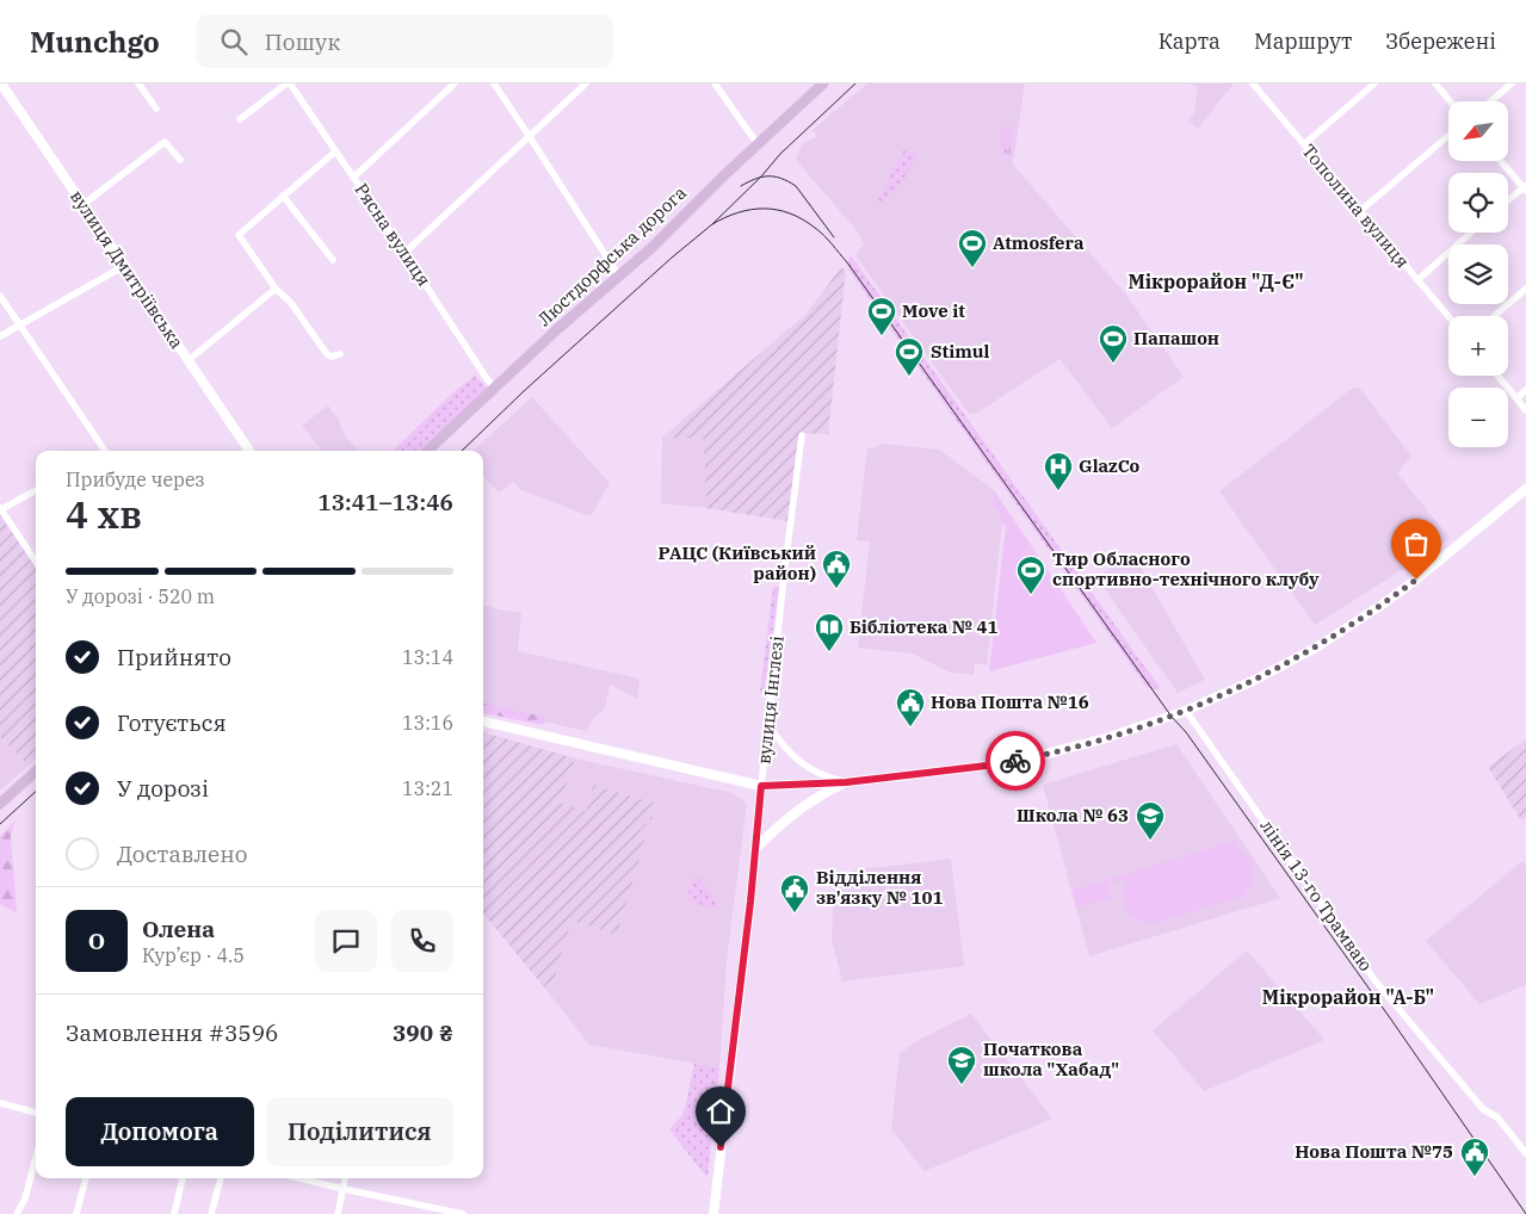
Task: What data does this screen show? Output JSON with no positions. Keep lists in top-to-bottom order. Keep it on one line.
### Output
{"streets":{"main road":["Люстдорфська дорога","вулиця Дмитріївська","вулиця Інглезі"],"street":["Тополина вулиця","Рясна вулиця","лінія 13-го Трамваю"]},"crossings":[["Рясна вулиця","Люстдорфська дорога"]],"districts":["Мікрорайон \"Д-Є\"","Мікрорайон \"А-Б\""],"places":{"sports":["Atmosfera","Move it","Папашон","Stimul","Тир Обласного спортивно-технічного клубу"],"hospital":["GlazCo"],"public building":["РАЦС (Київський район)","Нова Пошта №16","Відділення зв'язку № 101","Нова Пошта №75"],"library":["Бібліотека № 41"],"school or university":["Школа № 63","Початкова школа \"Хабад\""]},"north":"bottom left","page":{"header":"Munchgo","search":"Пошук","nav":["Карта","Маршрут","Збережені"],"map_buttons":["+","−"],"heading":["4 хв","Прибуде через","13:41–13:46"],"panel":["Олена","Кур’єр · 4.5","Замовлення #3596","390 ₴"],"bar":"У дорозі · 520 m","list":[["Прийнято","13:14"],["Готується","13:16"],["У дорозі","13:21"],"Доставлено"],"round":"О","buttons":["Допомога","Поділитися"]}}
